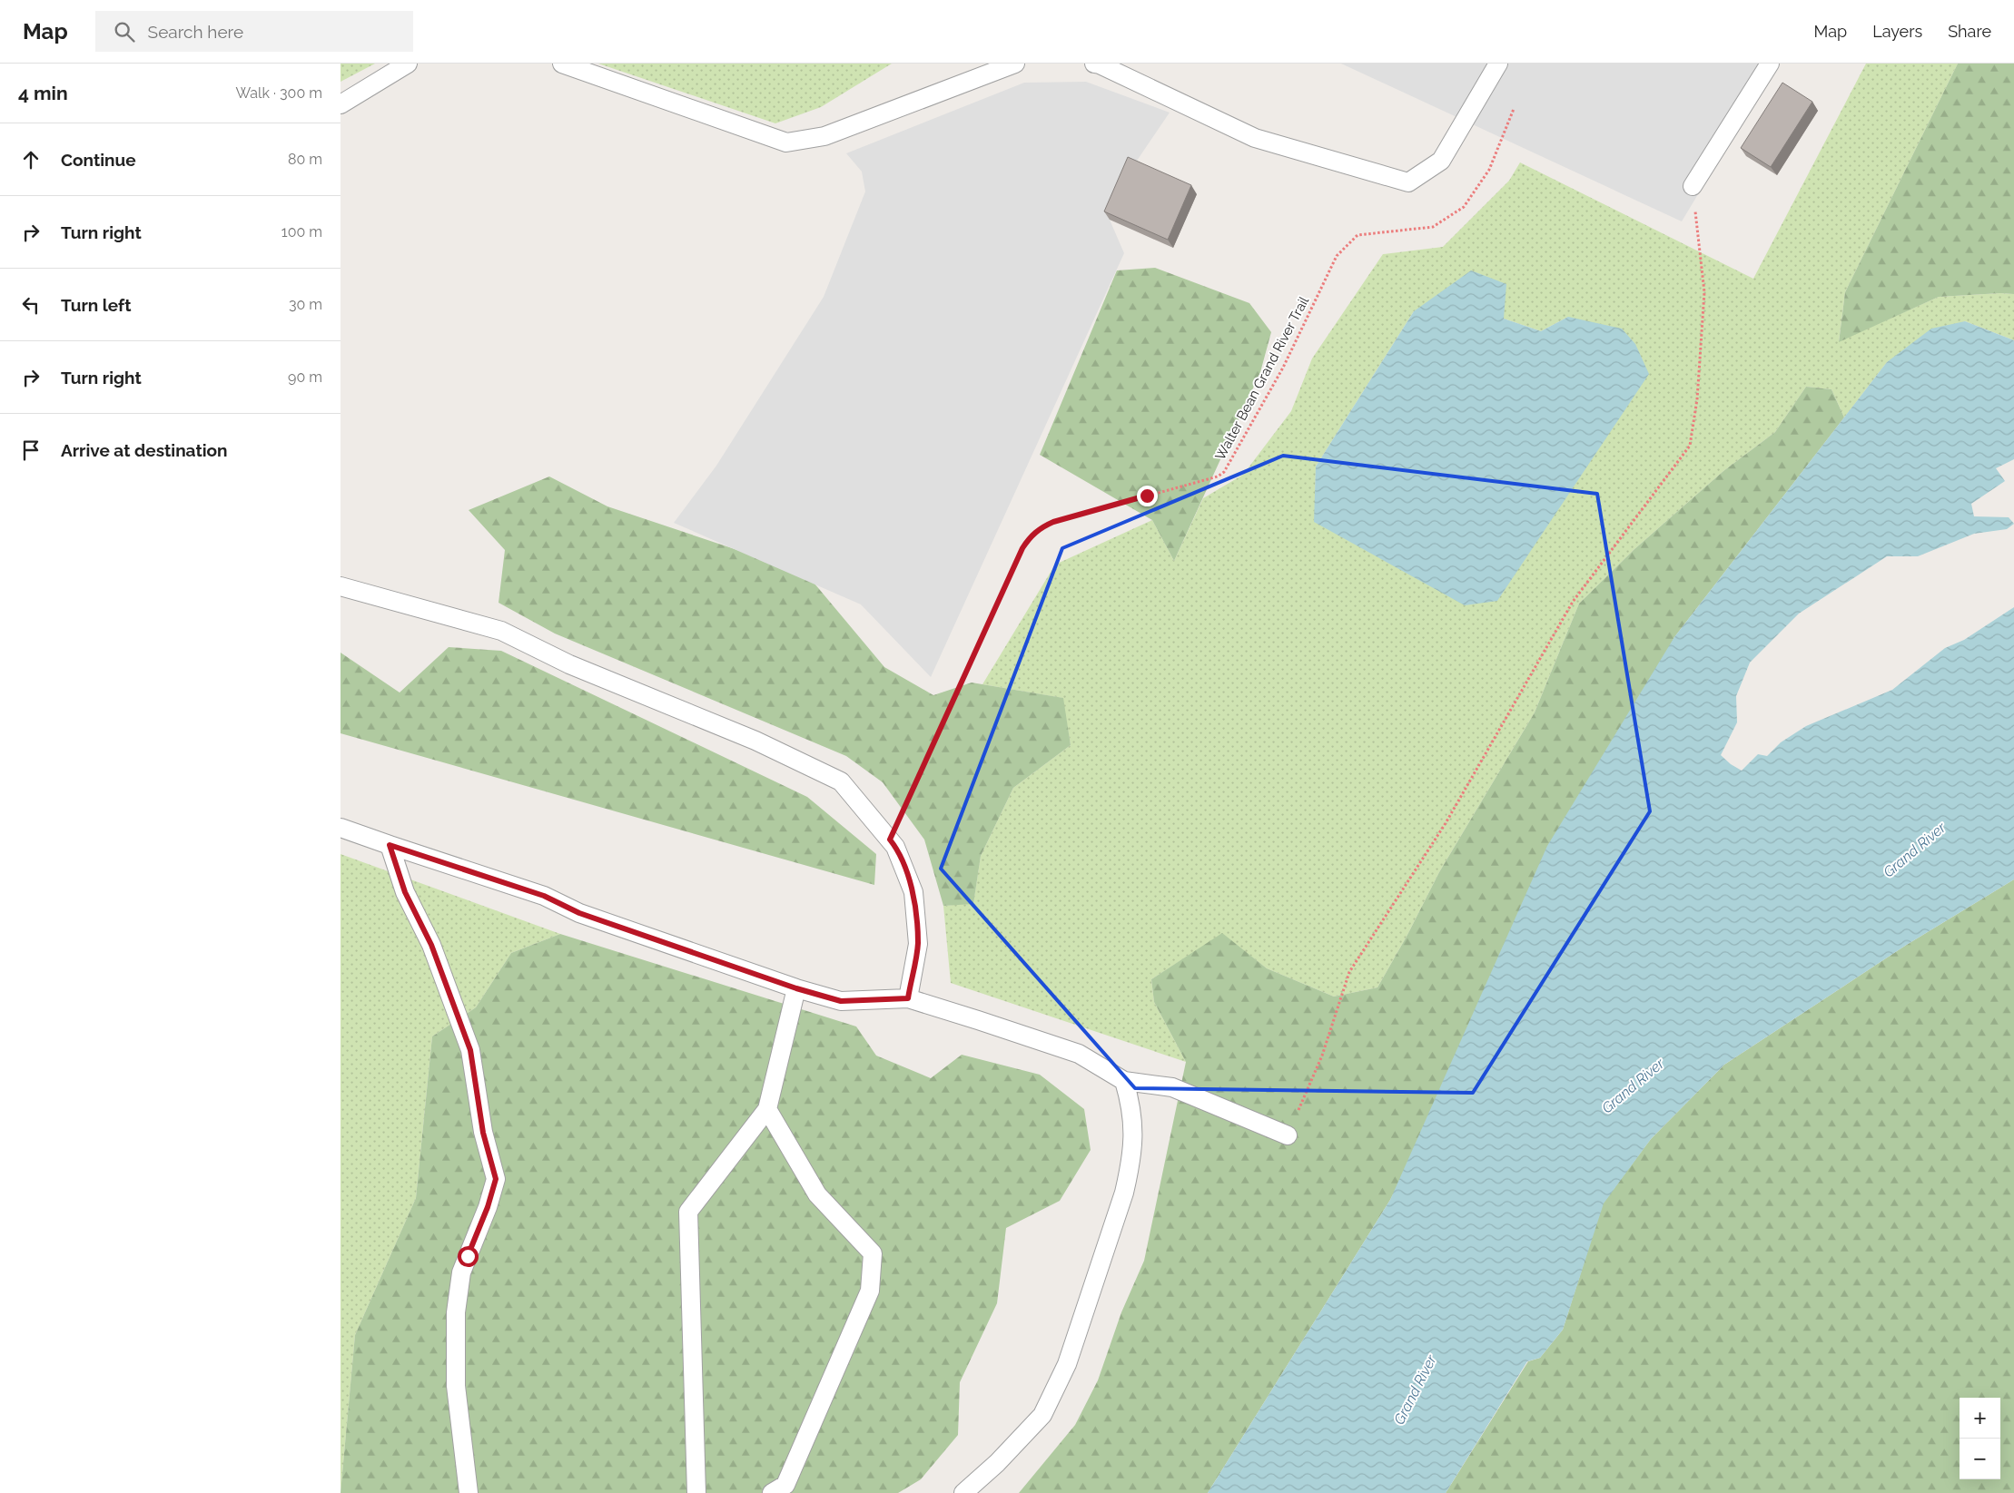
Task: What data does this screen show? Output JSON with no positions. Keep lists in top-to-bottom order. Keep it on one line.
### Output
{"streets":{"path":["Walter Bean Grand River Trail"]},"water":["Grand River"],"page":{"header":"Map","search":"Search here","nav":["Map","Layers","Share"],"heading":["4 min","Walk · 300 m"],"list":[["Continue","80 m"],["Turn right","100 m"],["Turn left","30 m"],["Turn right","90 m"],"Arrive at destination"],"map_buttons":["+","−"]}}
